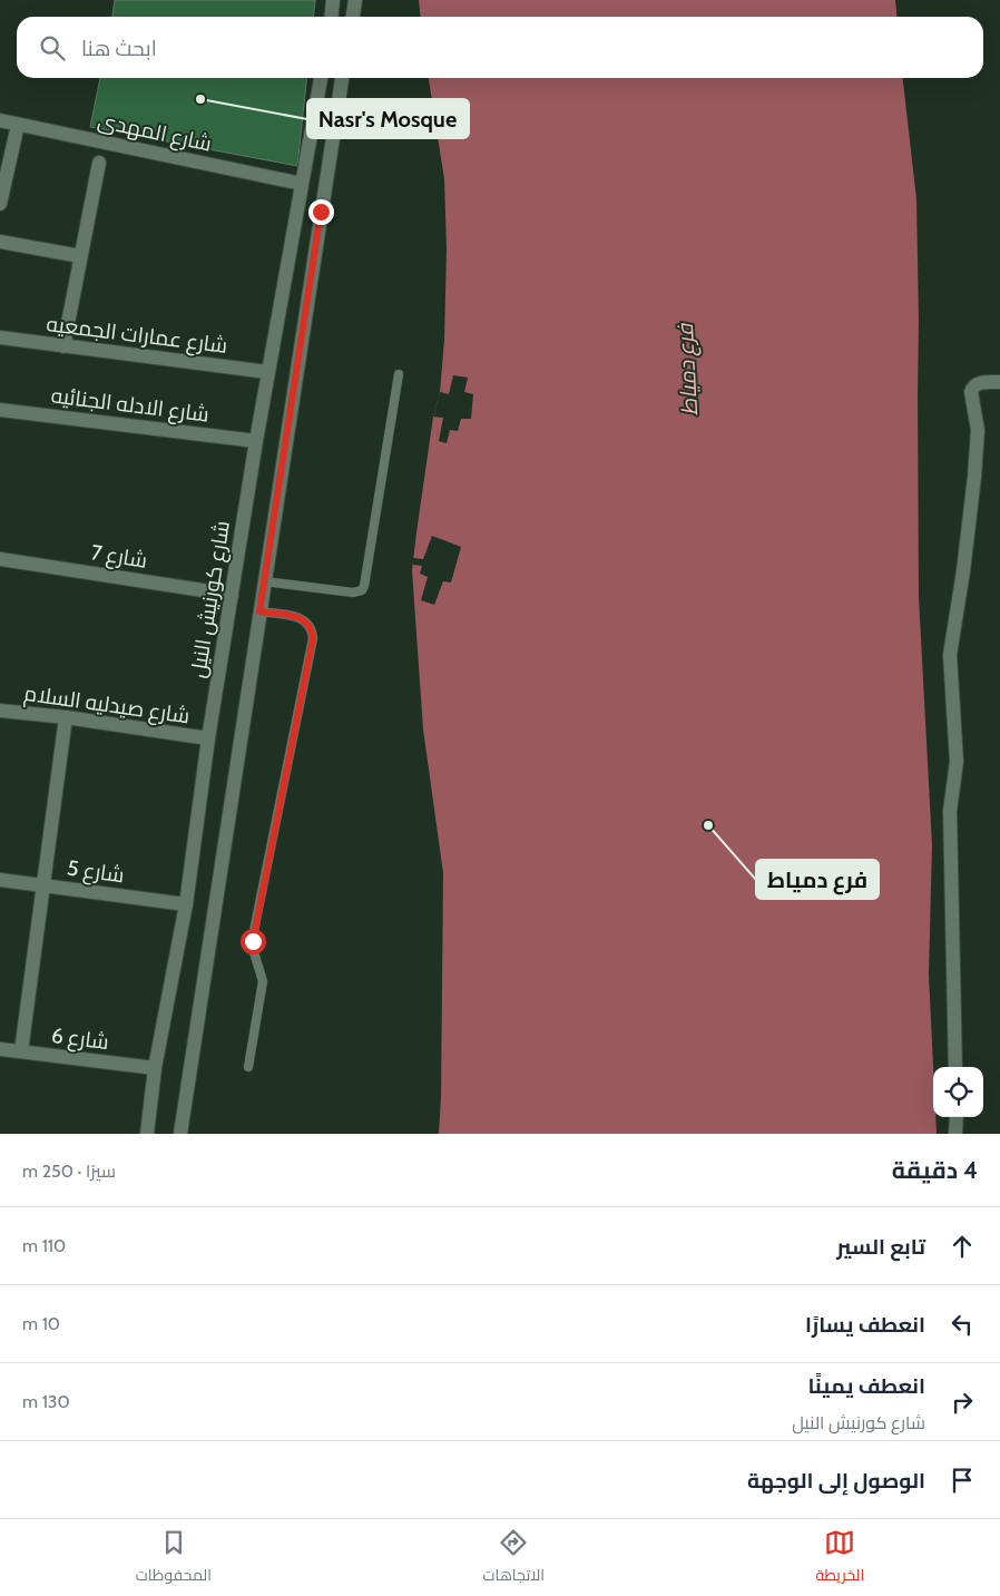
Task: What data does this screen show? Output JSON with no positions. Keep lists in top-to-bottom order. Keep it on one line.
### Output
{"streets":{"street":["شارع المهدى","شارع عمارات الجمعيه","شارع الادله الجنائيه","شارع 7","شارع كورنيش النيل","شارع صيدليه السلام","شارع 5","شارع 6"]},"crossings":[["شارع المهدى","شارع كورنيش النيل"],["شارع عمارات الجمعيه","شارع كورنيش النيل"],["شارع الادله الجنائيه","شارع كورنيش النيل"],["شارع 7","شارع كورنيش النيل"],["شارع كورنيش النيل","شارع صيدليه السلام"],["شارع كورنيش النيل","شارع 5"],["شارع كورنيش النيل","شارع 6"]],"water":["فرع دمياط"],"places":["Nasr's Mosque","فرع دمياط"],"page":{"search":"ابحث هنا","heading":["4 دقيقة","سيرًا · 250 m"],"list":[["تابع السير","110 m"],["انعطف يسارًا","10 m"],["انعطف يمينًا","شارع كورنيش النيل","130 m"],"الوصول إلى الوجهة"],"nav":["الخريطة","الاتجاهات","المحفوظات"]}}
